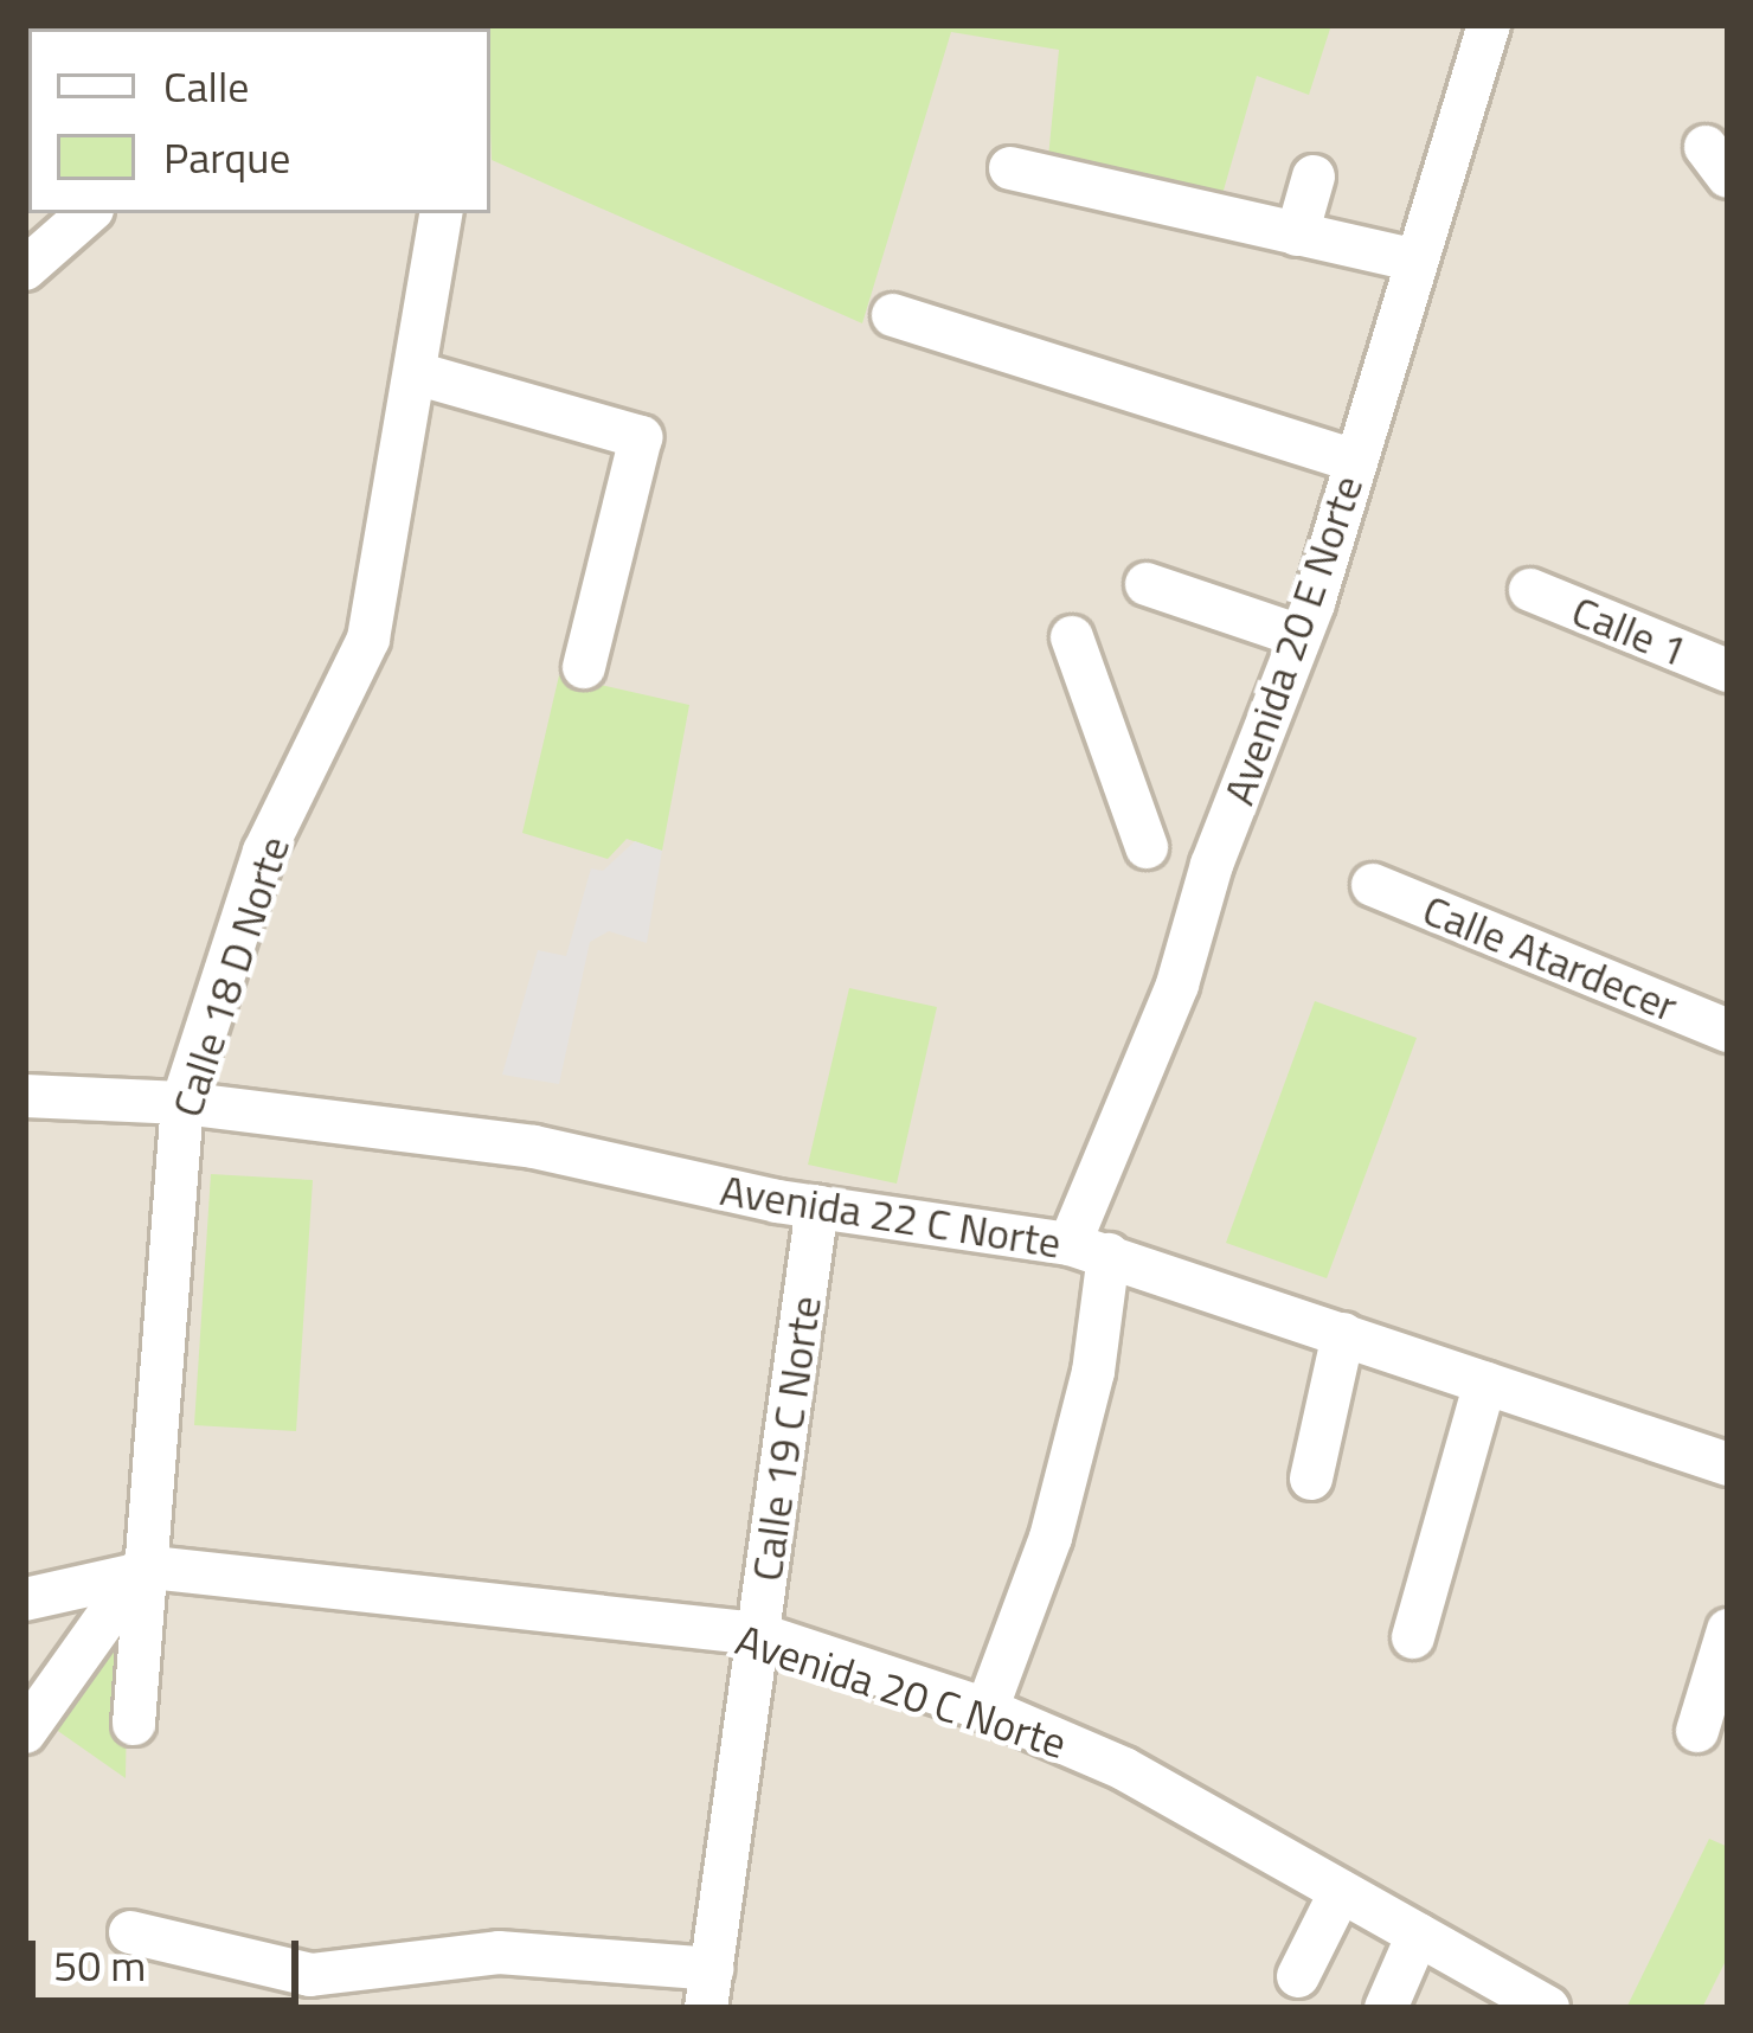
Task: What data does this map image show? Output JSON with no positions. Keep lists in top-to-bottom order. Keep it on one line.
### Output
{"streets":{"street":["Calle 1","Avenida 20 E Norte","Calle Atardecer","Calle 18 D Norte","Avenida 22 C Norte","Calle 19 C Norte","Avenida 20 C Norte"]},"crossings":[["Avenida 20 E Norte","Avenida 22 C Norte"],["Avenida 20 E Norte","Avenida 20 C Norte"],["Calle 18 D Norte","Avenida 22 C Norte"],["Calle 18 D Norte","Avenida 20 C Norte"],["Avenida 22 C Norte","Calle 19 C Norte"],["Calle 19 C Norte","Avenida 20 C Norte"]],"legend":["Calle","Parque"],"scale_bar":"50 m"}
